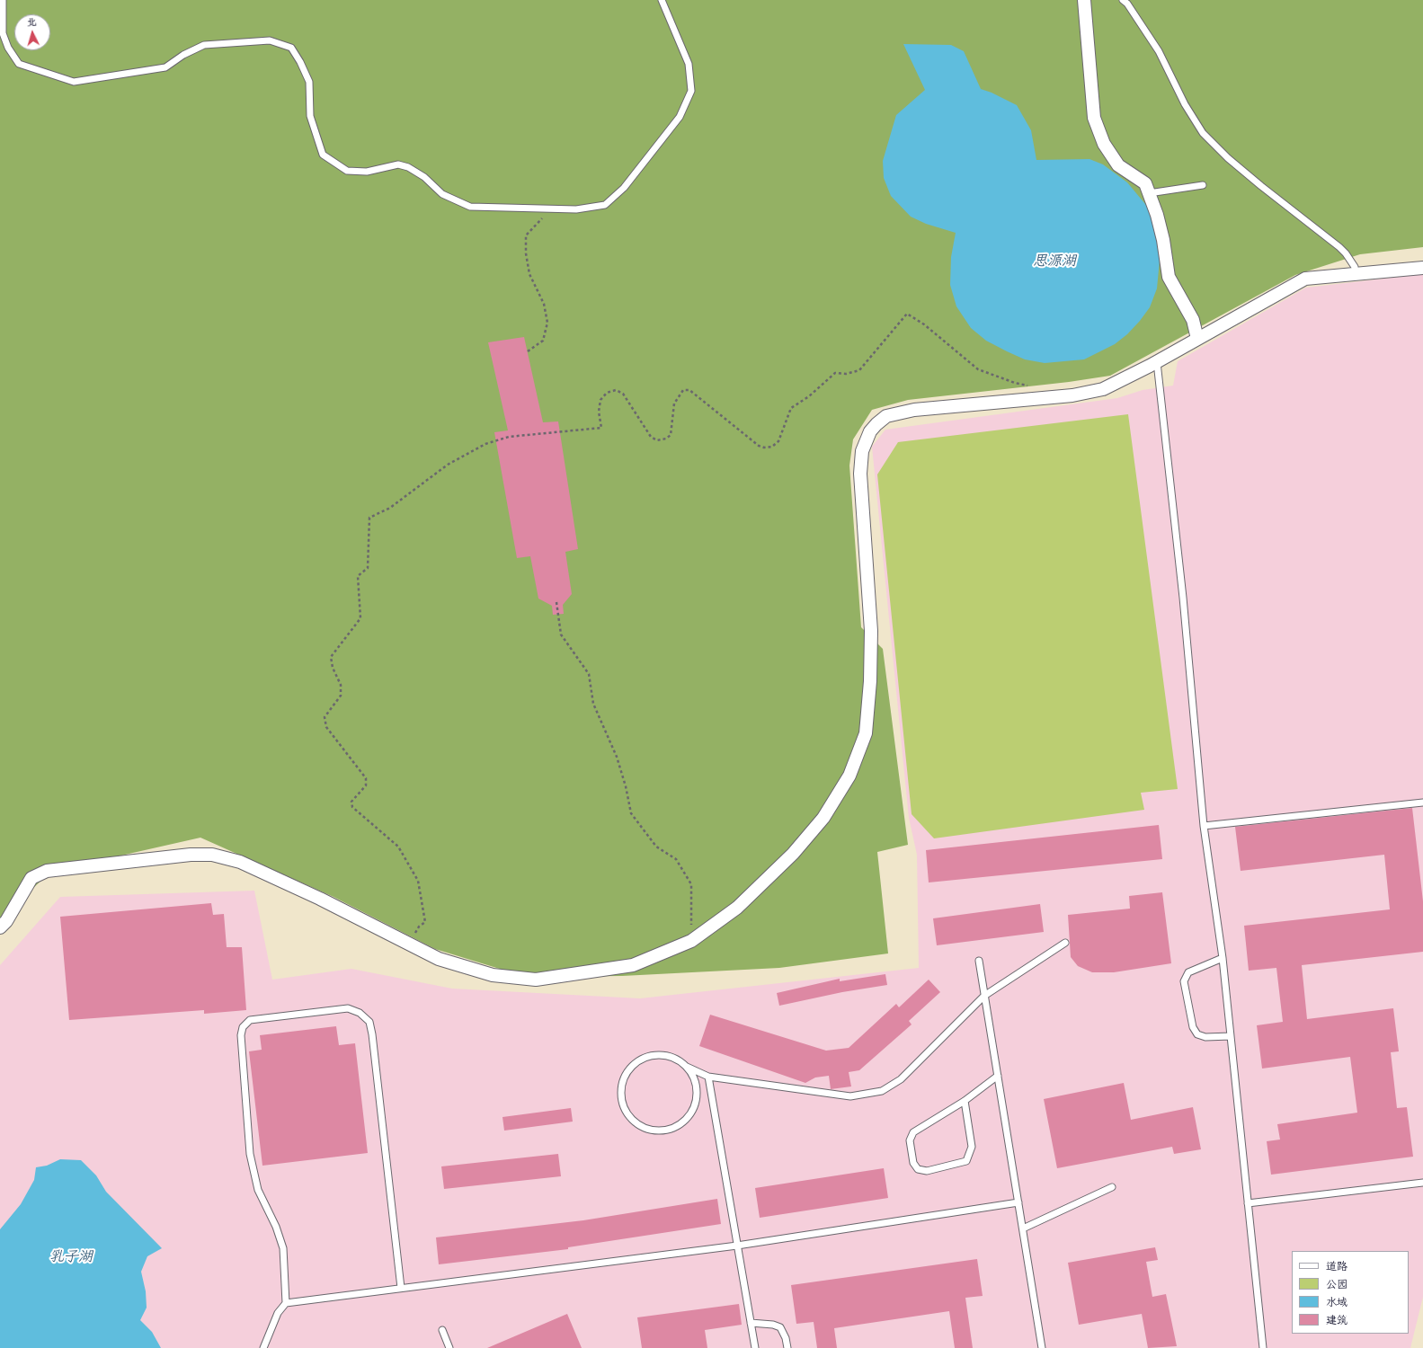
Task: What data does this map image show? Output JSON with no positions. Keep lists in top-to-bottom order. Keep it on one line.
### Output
{"water":["思源湖","乳子湖"],"legend":["道路","公园","水域","建筑"],"north":"top"}
